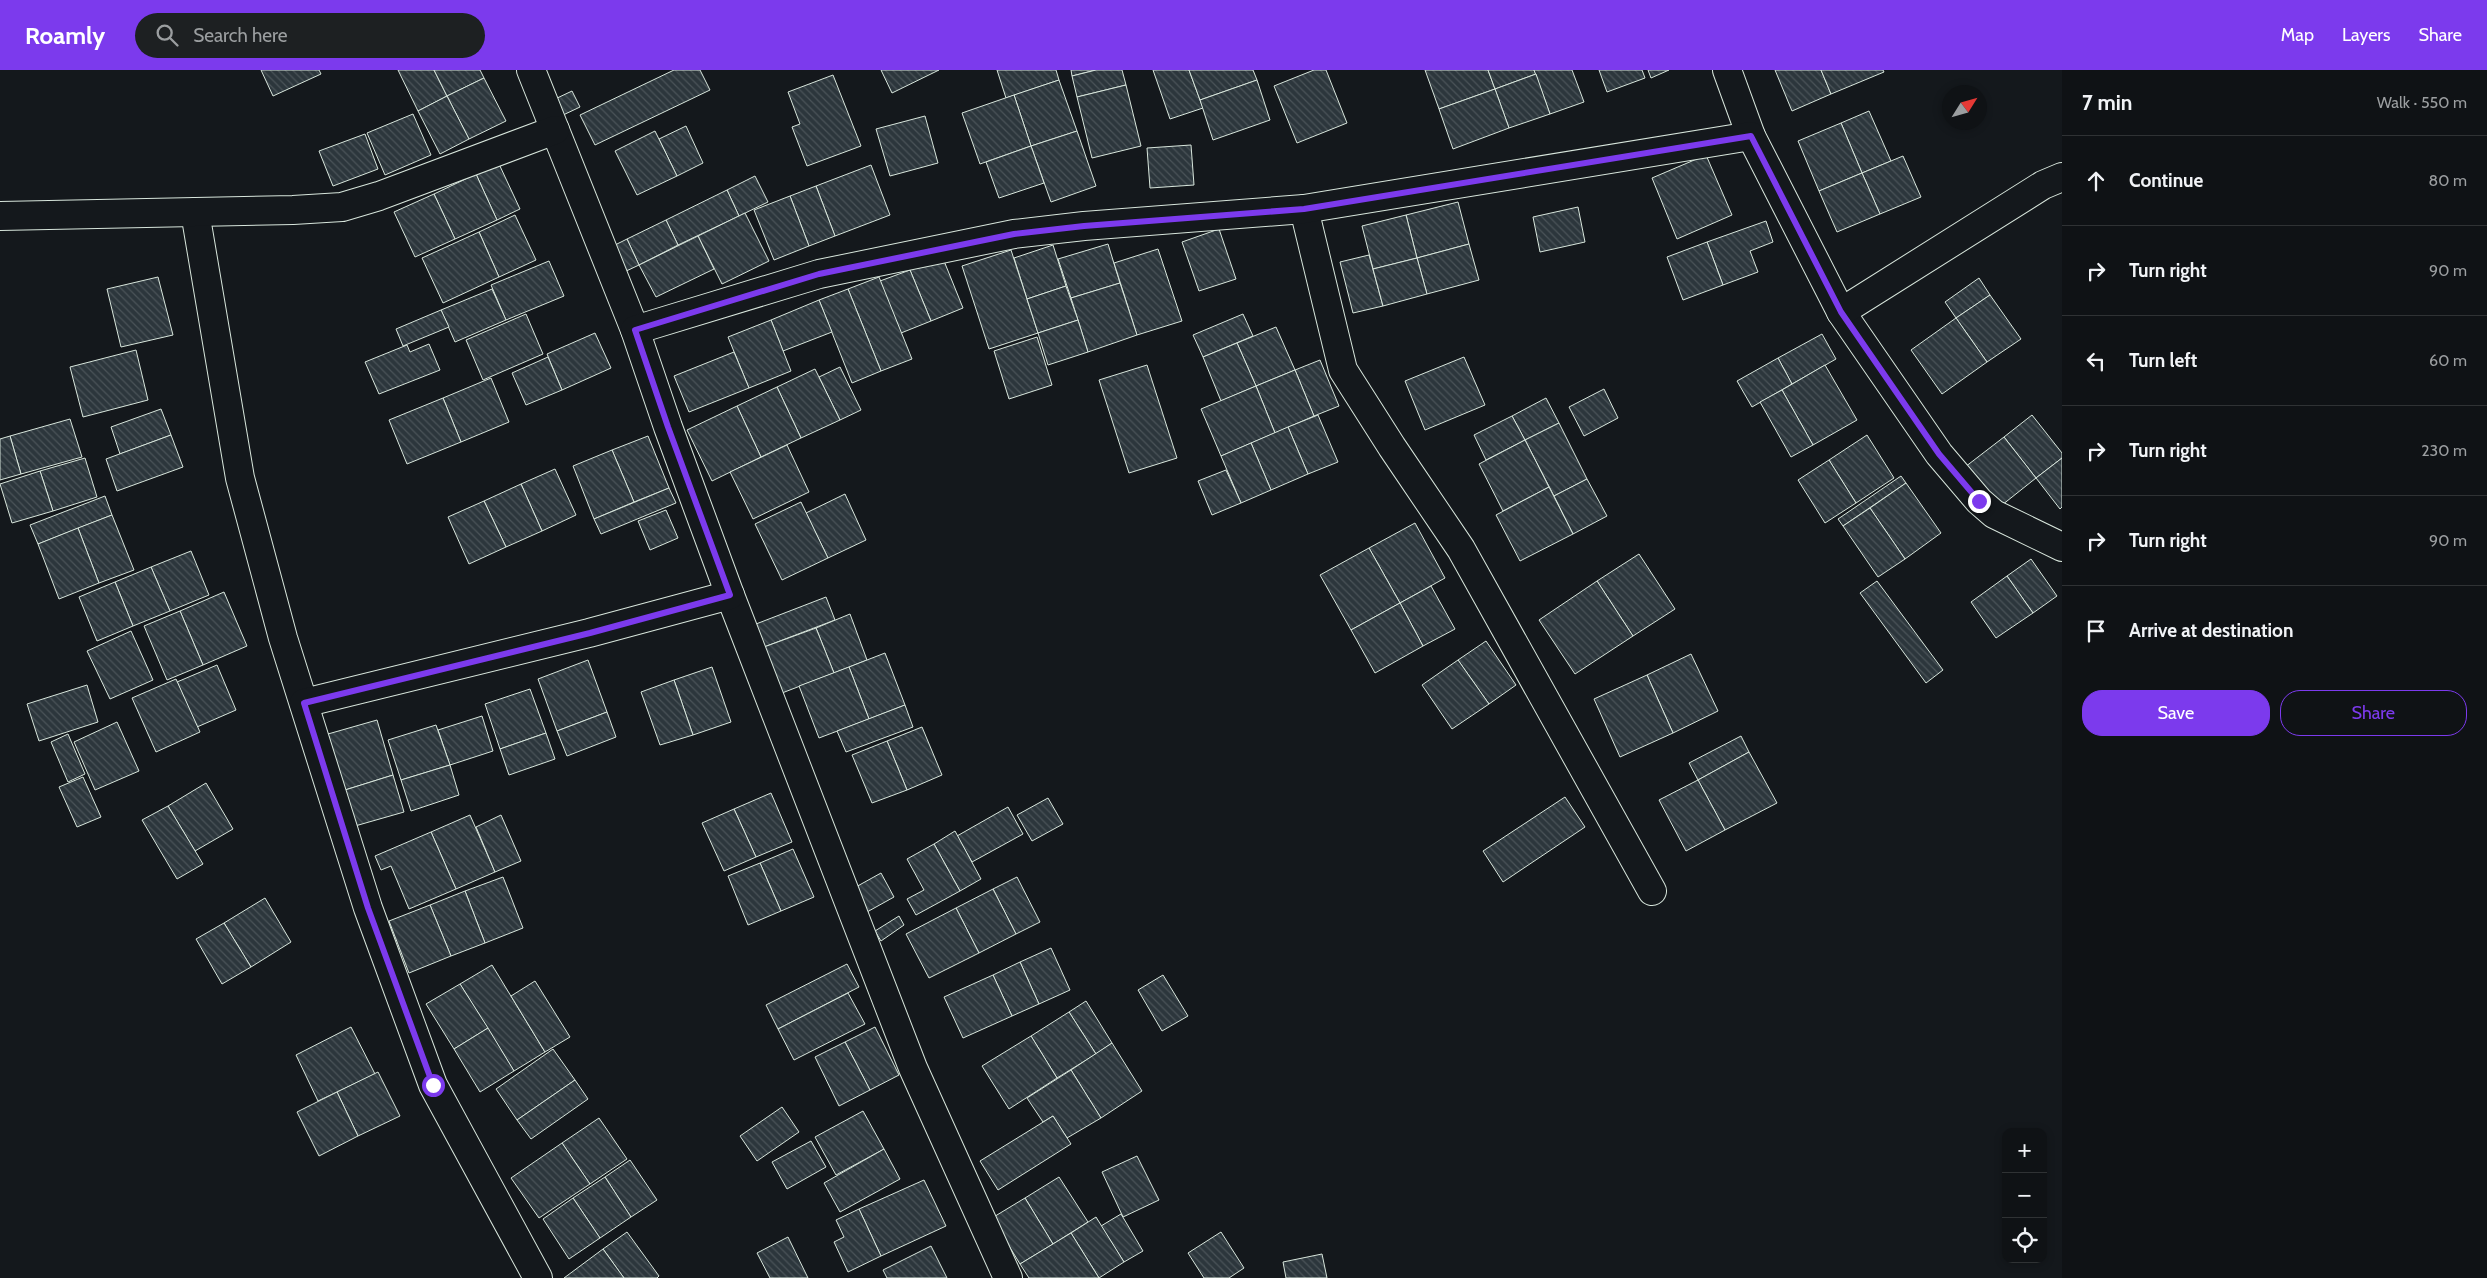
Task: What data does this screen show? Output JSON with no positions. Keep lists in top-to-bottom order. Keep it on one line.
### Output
{"north":"top right","page":{"header":"Roamly","search":"Search here","nav":["Map","Layers","Share"],"heading":["7 min","Walk · 550 m"],"list":[["Continue","80 m"],["Turn right","90 m"],["Turn left","60 m"],["Turn right","230 m"],["Turn right","90 m"],"Arrive at destination"],"buttons":["Save","Share"],"map_buttons":["+","−"]}}
